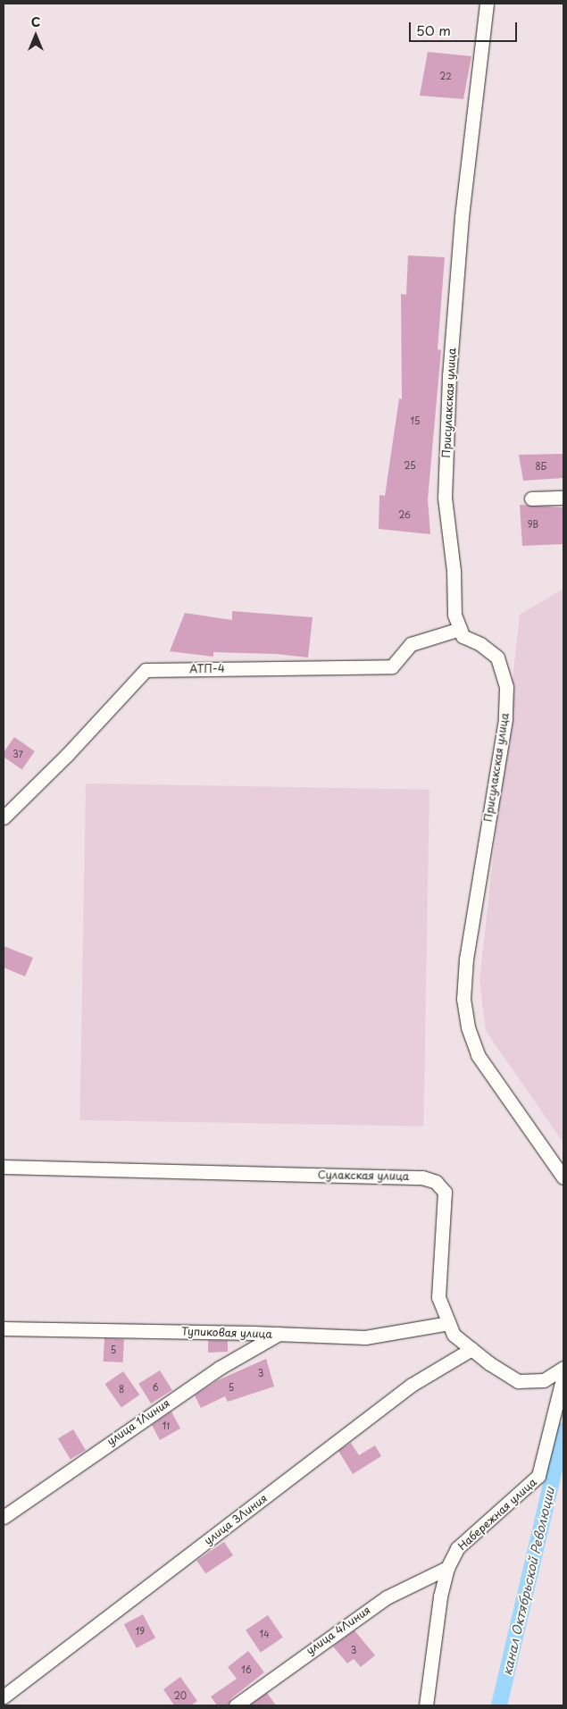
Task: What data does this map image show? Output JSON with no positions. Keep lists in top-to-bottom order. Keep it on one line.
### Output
{"streets":{"street":["Присулакская улица","АТП-4","Сулакская улица","Тупиковая улица","улица 1Линия","Набережная улица","улица 3Линия","улица 4Линия"]},"crossings":[["Присулакская улица","АТП-4"],["Сулакская улица","Тупиковая улица"],["Сулакская улица","улица 3Линия"],["Тупиковая улица","улица 1Линия"],["Набережная улица","улица 4Линия"]],"water":["канал Октябрьской Революции"],"house_numbers":["22","15","25","8Б","26","9В","37","5","3","6","5","8","11","19","14","3","16","20"],"scale_bar":"50 m","north":"top"}
